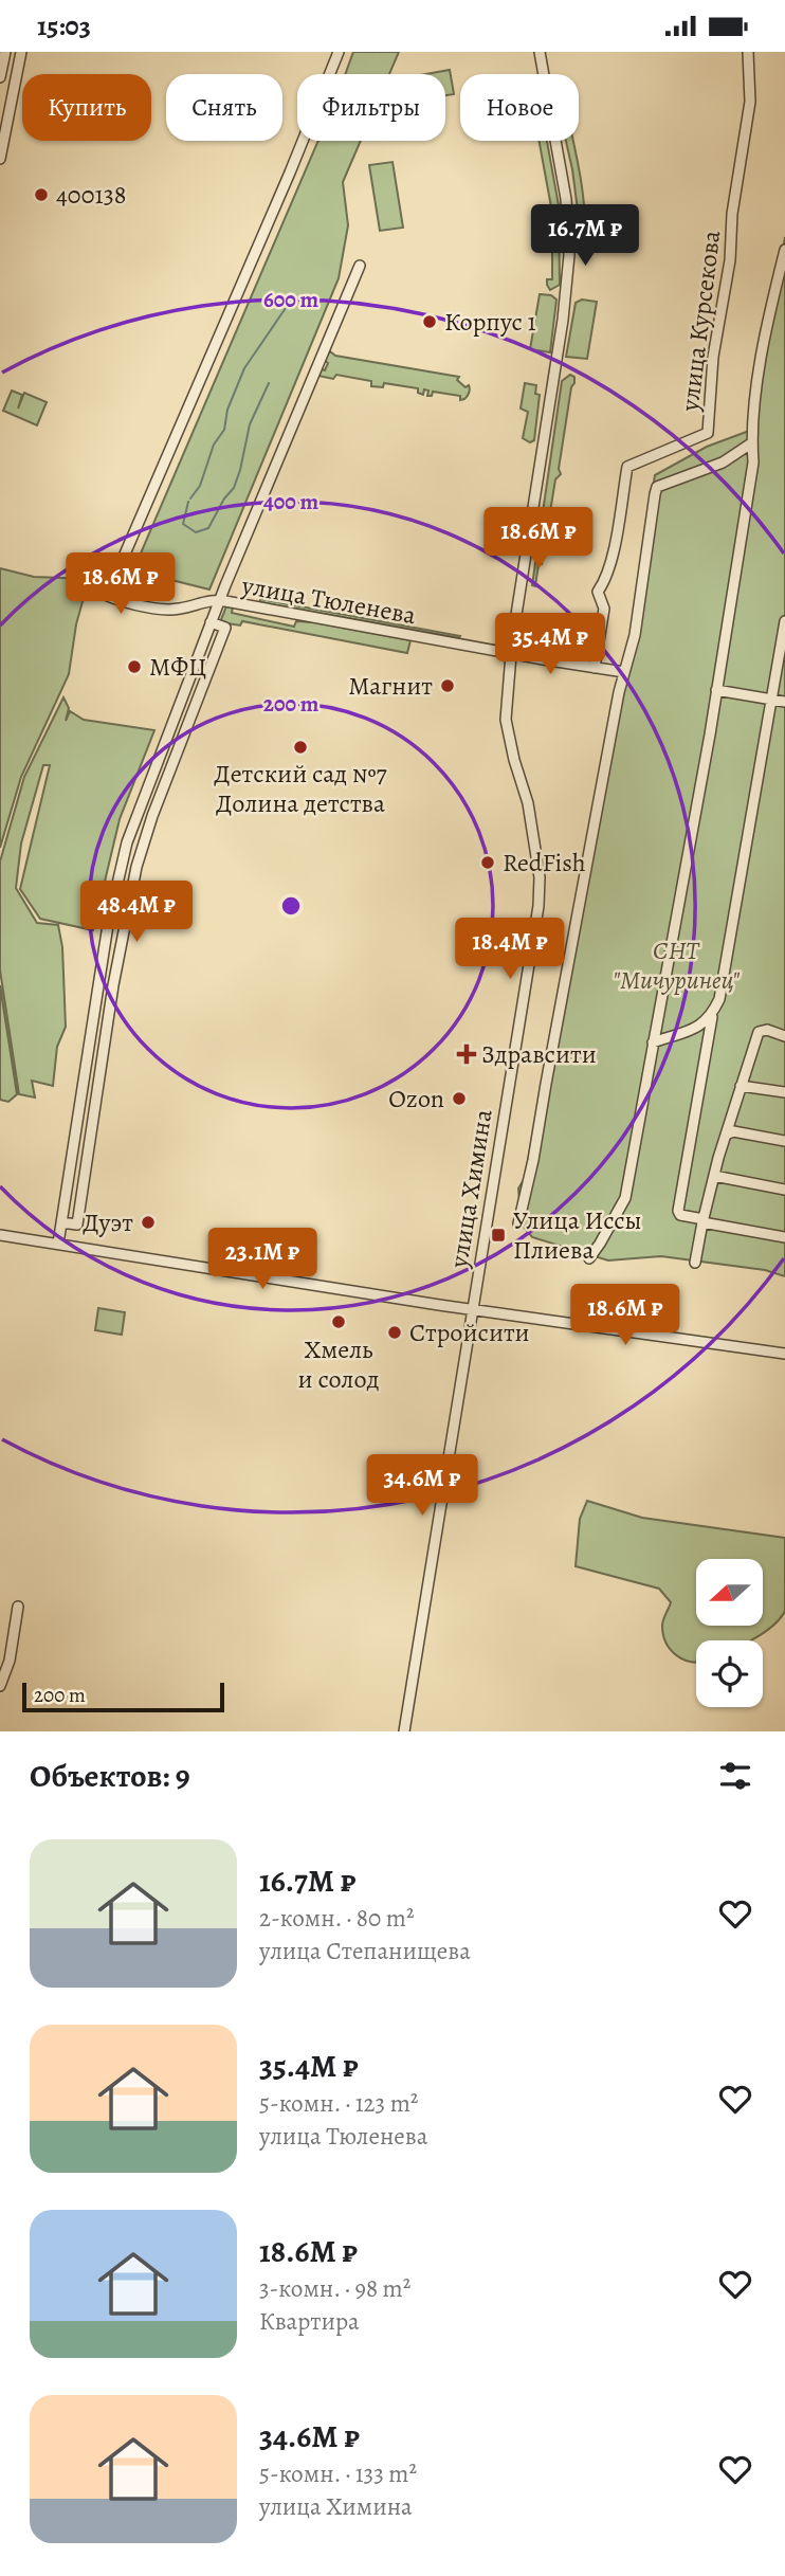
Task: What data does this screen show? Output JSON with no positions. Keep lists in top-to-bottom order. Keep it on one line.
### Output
{"streets":{"street":["улица Курсекова","улица Тюленева","улица Химина"]},"crossings":[["улица Курсекова","улица Тюленева"],["улица Тюленева","улица Химина"]],"parks":["СНТ \"Мичуринец\""],"places":{"other":["400138","Корпус 1","МФЦ","Магнит","Детский сад №7 Долина детства","RedFish","Ozon","Дуэт","Хмель и солод","Стройсити"],"health":["Здравсити"],"transit":["Улица Иссы Плиева"]},"scale_bar":"200 m","north":"left","page":{"status":"15:03","chip":["Купить","Снять","Фильтры","Новое"],"price":["16.7M ₽","18.6M ₽","18.6M ₽","35.4M ₽","48.4M ₽","18.4M ₽","23.1M ₽","18.6M ₽","34.6M ₽"],"scale":"200 m","heading":"Объектов: 9","list":[{"name":"16.7M ₽","note":"2-комн. · 80 m² · улица Степанищева"},{"name":"35.4M ₽","note":"5-комн. · 123 m² · улица Тюленева"},{"name":"18.6M ₽","note":"3-комн. · 98 m² · Квартира"},{"name":"34.6M ₽","note":"5-комн. · 133 m² · улица Химина"}]},"rings":["600 m","400 m","200 m"]}
